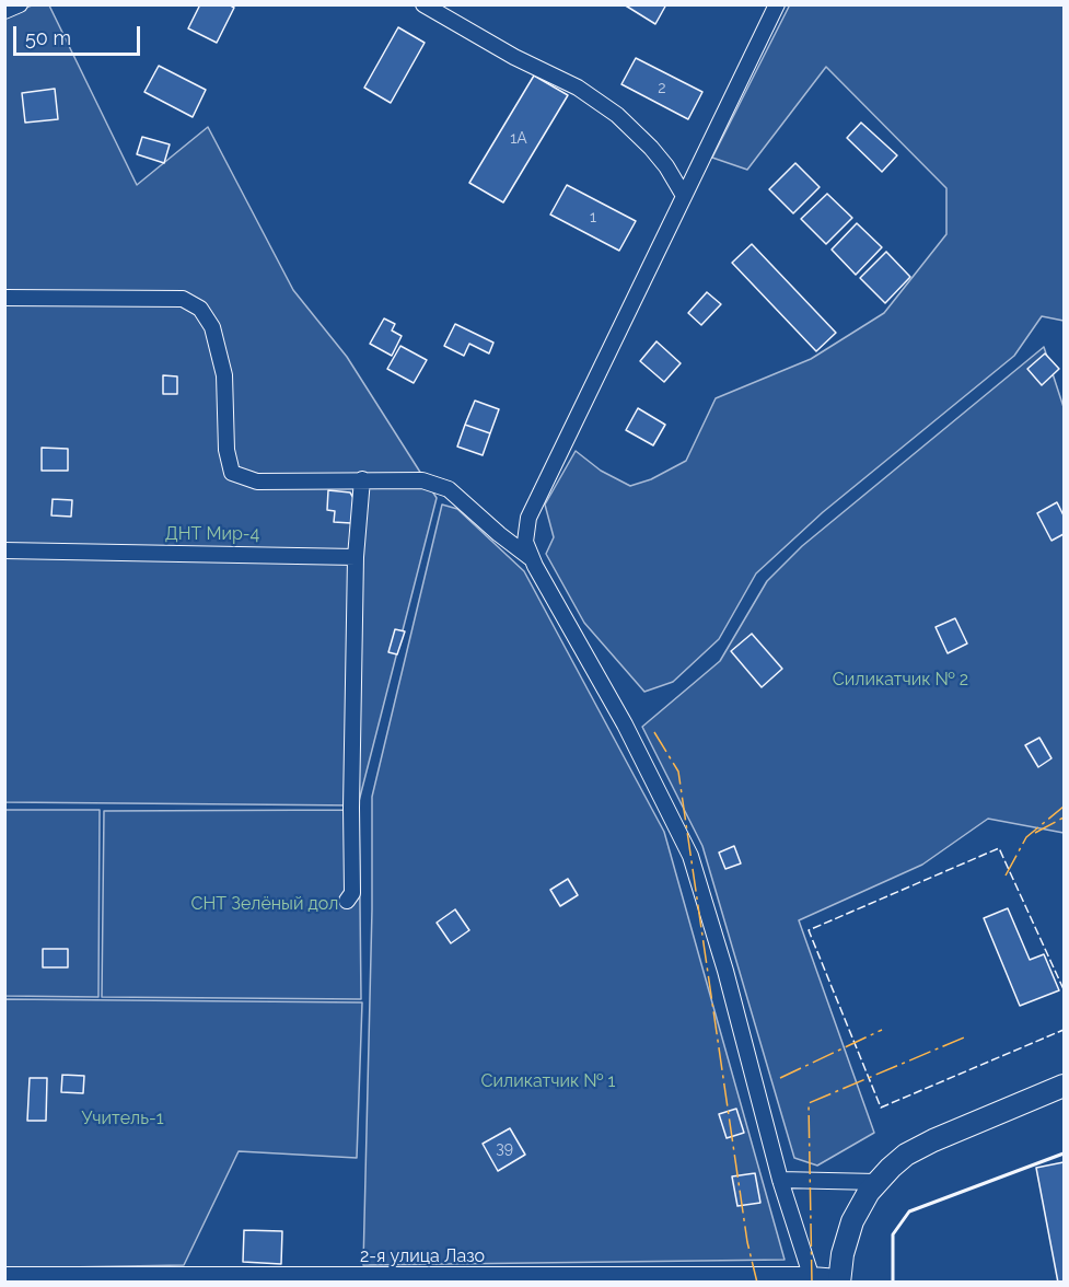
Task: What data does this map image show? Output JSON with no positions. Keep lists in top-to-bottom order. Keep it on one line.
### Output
{"streets":{"street":["2-я улица Лазо"]},"parks":["ДНТ Мир-4","Силикатчик № 2","СНТ Зелёный дол","Силикатчик № 1","Учитель-1"],"house_numbers":["2","1А","1","39"],"scale_bar":"50 m"}
